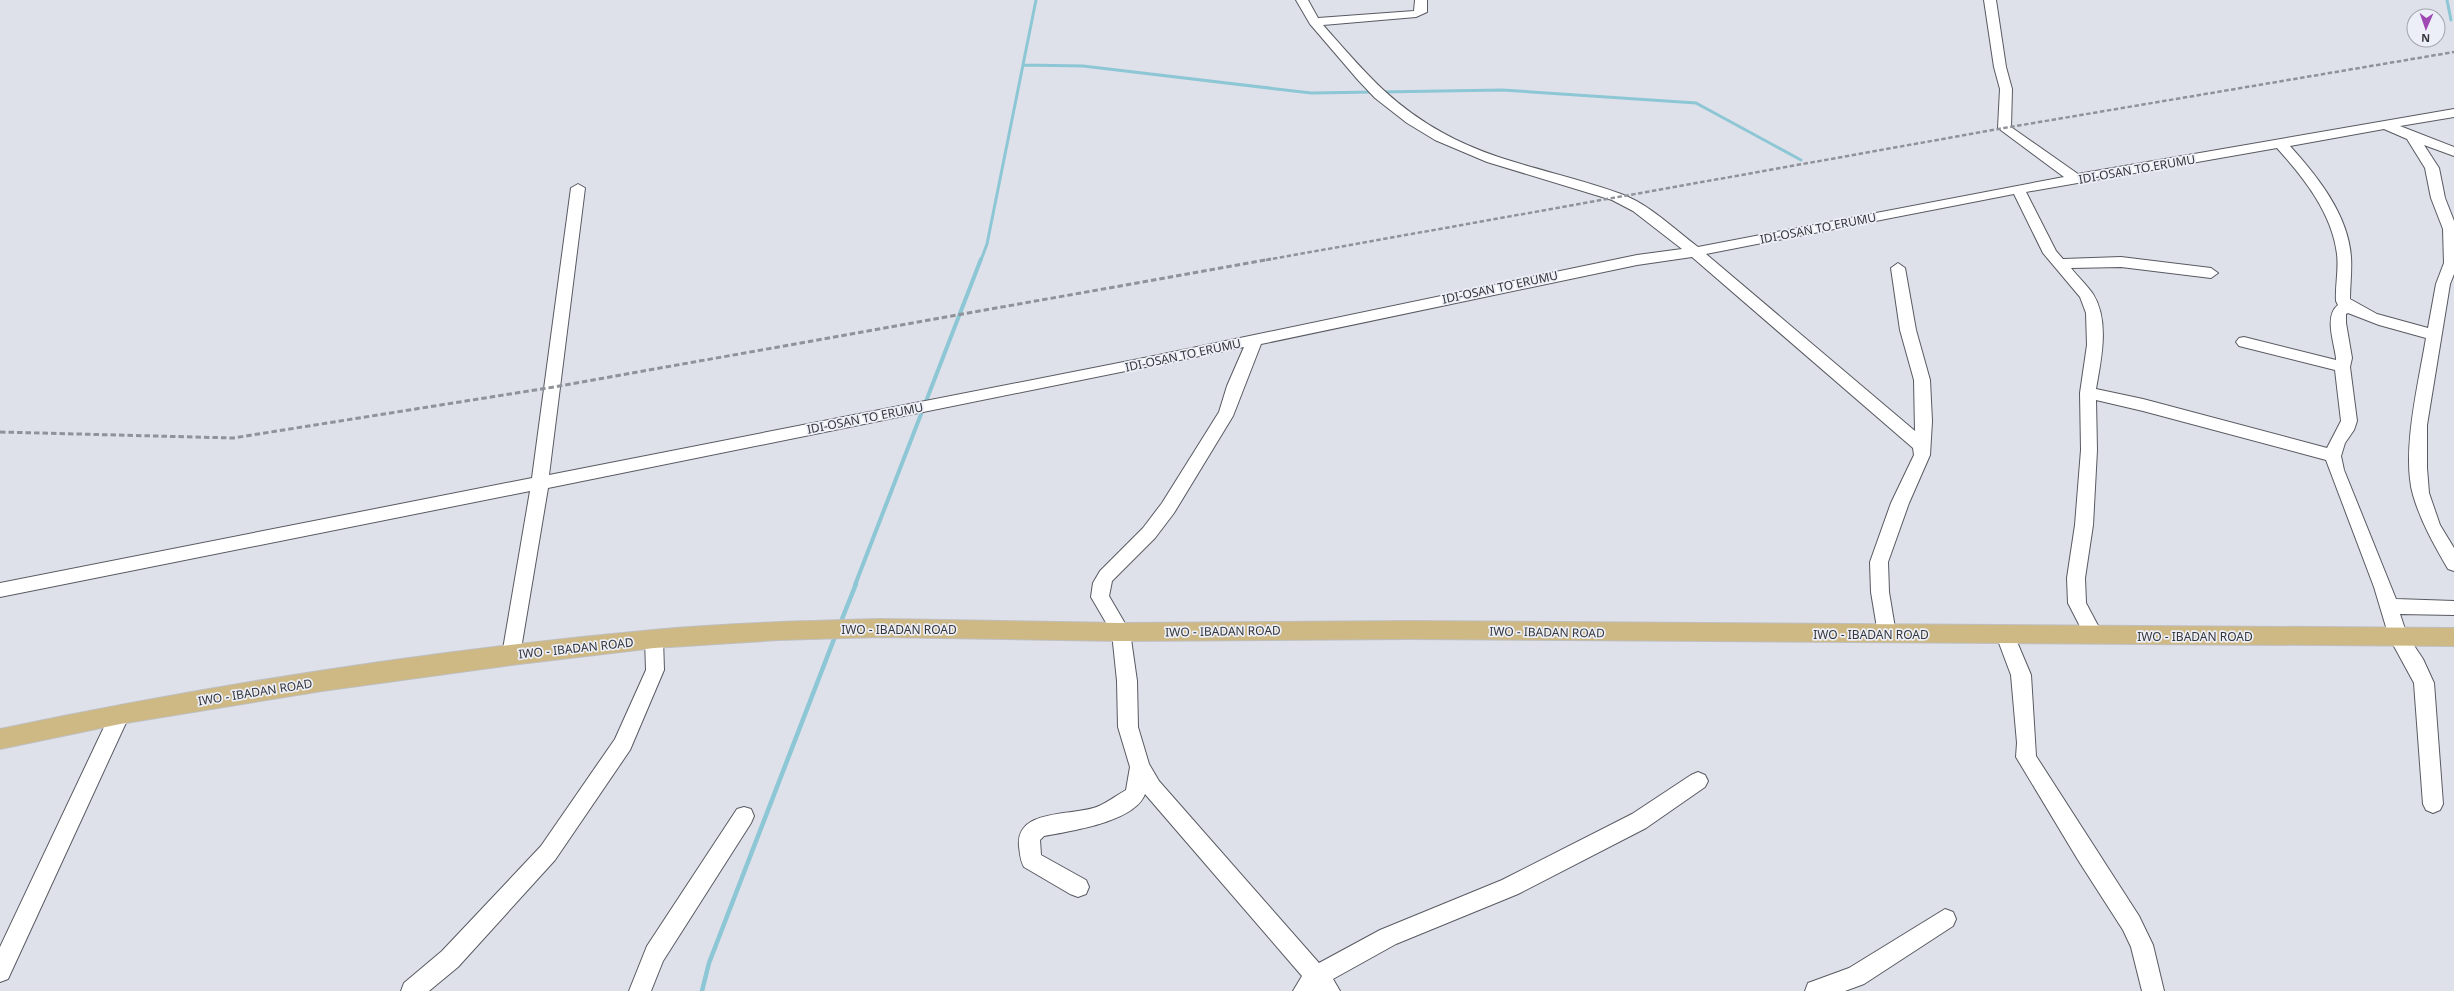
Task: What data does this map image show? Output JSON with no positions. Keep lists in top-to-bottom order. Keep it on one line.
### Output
{"streets":{"main road":["IWO - IBADAN ROAD"],"street":["IDI-OSAN TO ERUMU"]},"north":"bottom"}
